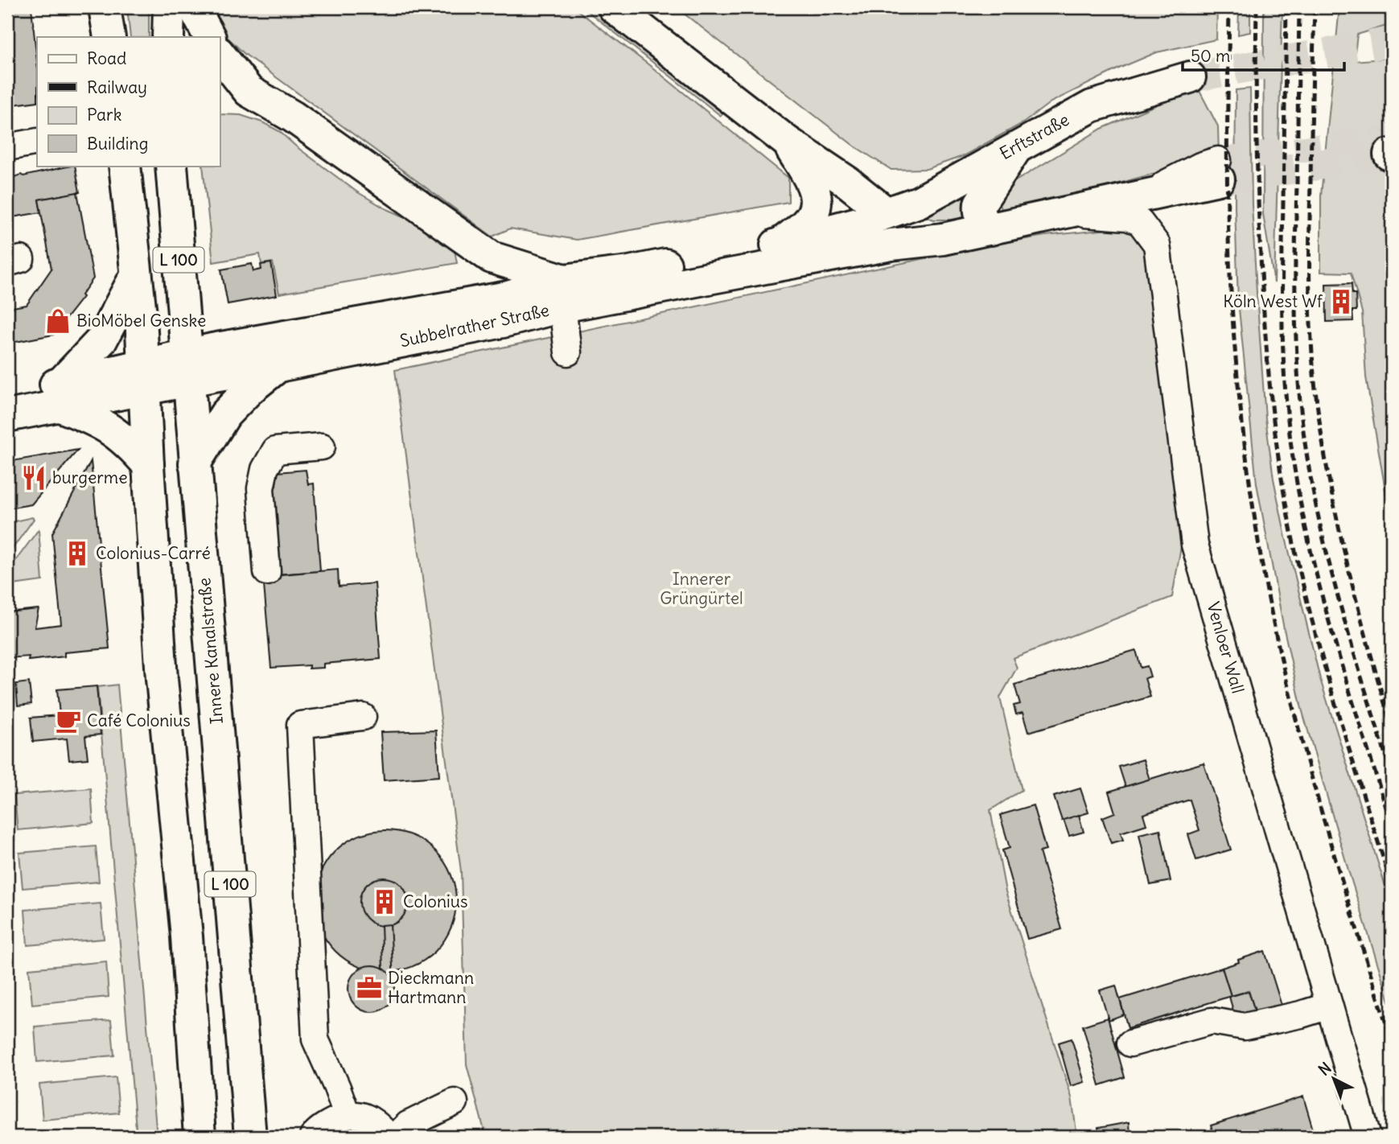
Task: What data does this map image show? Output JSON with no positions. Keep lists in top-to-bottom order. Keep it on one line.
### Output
{"streets":{"main road":["Erftstraße","L 100","Subbelrather Straße","Innere Kanalstraße"],"street":["Venloer Wall"]},"crossings":[["Erftstraße","Subbelrather Straße"],["L 100","Subbelrather Straße"],["Subbelrather Straße","Innere Kanalstraße"]],"parks":["Innerer Grüngürtel"],"places":{"building":["Köln West Wf","Colonius-Carré","Colonius"],"shop":["BioMöbel Genske"],"restaurant":["burgerme"],"cafe":["Café Colonius"],"office":["Dieckmann Hartmann"]},"legend":["Road","Railway","Park","Building"],"scale_bar":"50 m","north":"top left"}
